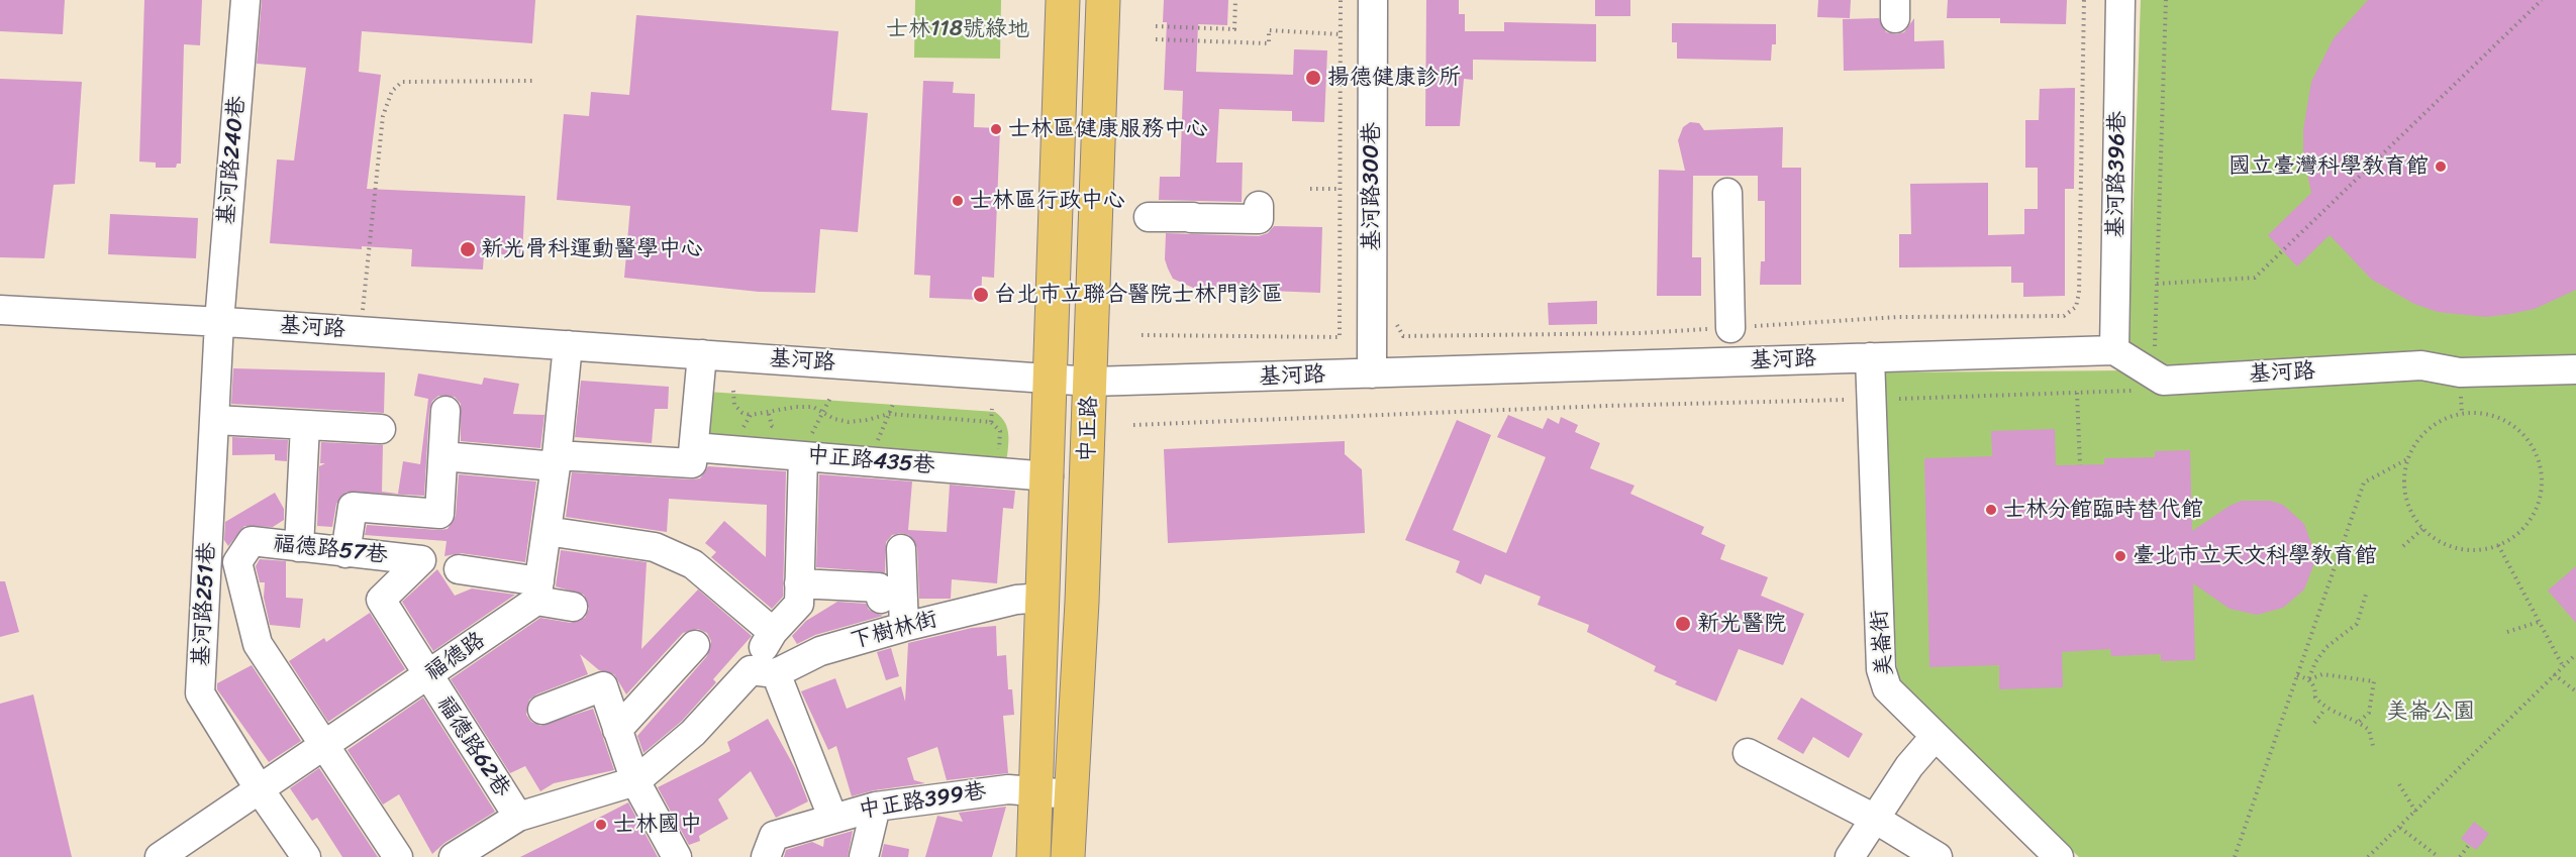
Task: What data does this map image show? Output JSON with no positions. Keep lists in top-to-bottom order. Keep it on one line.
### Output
{"streets":{"main road":["中正路"],"street":["基河路240巷","基河路396巷","基河路300巷","基河路","中正路435巷","福德路57巷","基河路251巷","下樹林街","美崙街","福德路","福德路62巷","中正路399巷"]},"crossings":[["基河路240巷","基河路"],["基河路240巷","基河路251巷"],["基河路396巷","基河路"],["基河路300巷","基河路"],["基河路","中正路"],["基河路","基河路251巷"],["基河路","美崙街"],["中正路","中正路435巷"],["中正路","下樹林街"],["中正路","中正路399巷"],["中正路435巷","下樹林街"],["福德路57巷","福德路"],["福德路57巷","福德路62巷"],["基河路251巷","福德路"],["福德路","福德路62巷"]],"parks":["士林118號綠地","美崙公園"],"places":["揚德健康診所","士林區健康服務中心","國立臺灣科學教育館","士林區行政中心","新光骨科運動醫學中心","台北市立聯合醫院士林門診區","士林分館臨時替代館","臺北市立天文科學教育館","新光醫院","士林國中"]}
